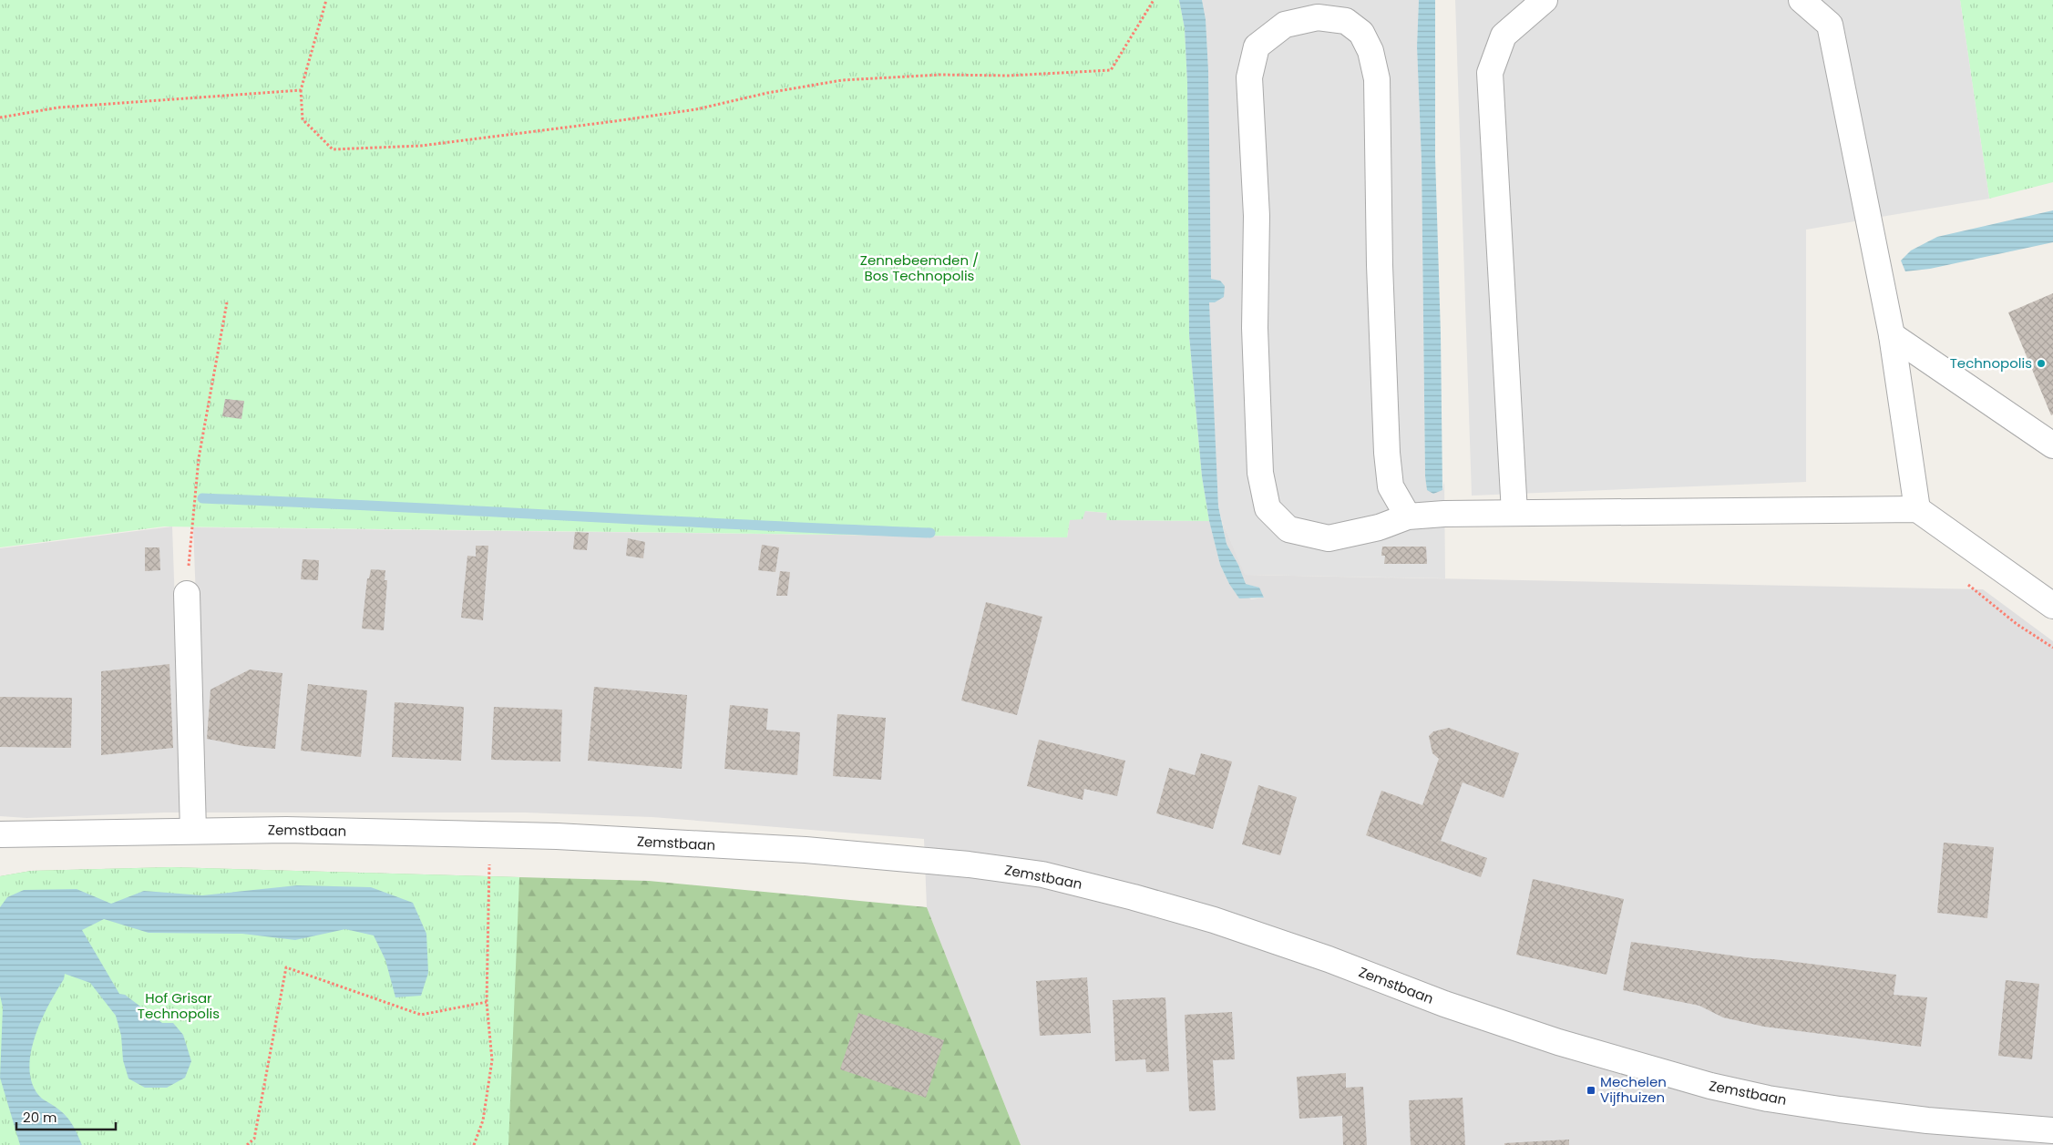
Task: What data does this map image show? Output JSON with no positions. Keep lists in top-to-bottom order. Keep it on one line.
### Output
{"streets":{"street":["Zemstbaan"]},"parks":["Zennebeemden / Bos Technopolis","Hof Grisar Technopolis"],"places":{"other":["Technopolis"],"transit":["Mechelen Vijfhuizen"]},"scale_bar":"20 m"}
